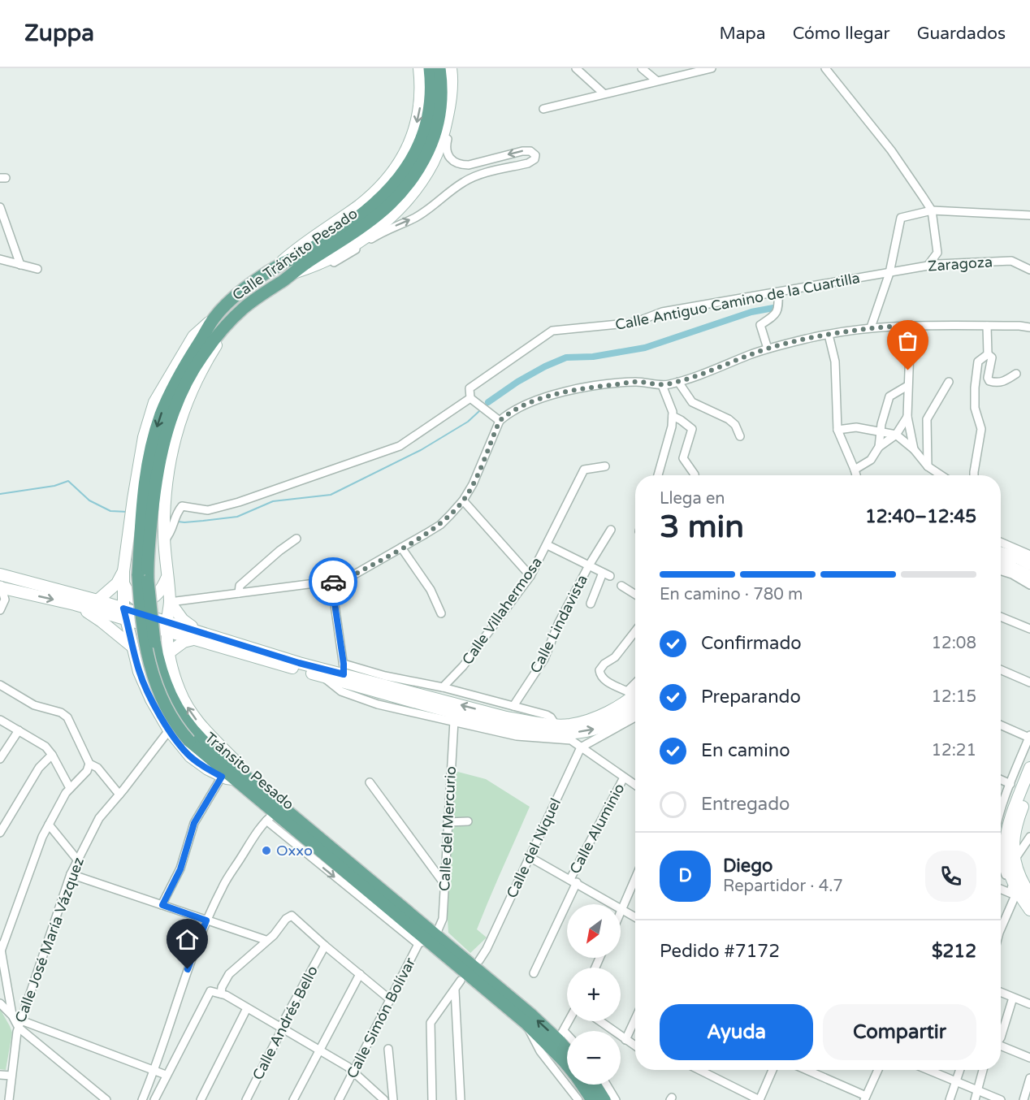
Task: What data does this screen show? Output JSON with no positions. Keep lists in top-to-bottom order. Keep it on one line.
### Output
{"streets":{"main road":["Calle Tránsito Pesado","Tránsito Pesado"],"street":["Zaragoza","Calle Antiguo Camino de la Cuartilla","Calle Villahermosa","Calle Lindavista","Calle del Mercurio","Calle Aluminio","Calle del Níquel","Calle José María Vázquez","Calle Simón Bolívar","Calle Andrés Bello"]},"crossings":[["Calle Tránsito Pesado","Tránsito Pesado"],["Zaragoza","Calle Antiguo Camino de la Cuartilla"],["Tránsito Pesado","Calle del Mercurio"],["Tránsito Pesado","Calle Simón Bolívar"],["Calle del Mercurio","Calle Simón Bolívar"]],"places":["Oxxo"],"north":"bottom left","page":{"header":"Zuppa","nav":["Mapa","Cómo llegar","Guardados"],"heading":["3 min","Llega en","12:40–12:45"],"panel":["Diego","Repartidor · 4.7","Pedido #7172","$212"],"bar":"En camino · 780 m","list":[["Confirmado","12:08"],["Preparando","12:15"],["En camino","12:21"],"Entregado"],"round":"D","map_buttons":["+","−"],"buttons":["Ayuda","Compartir"]}}
